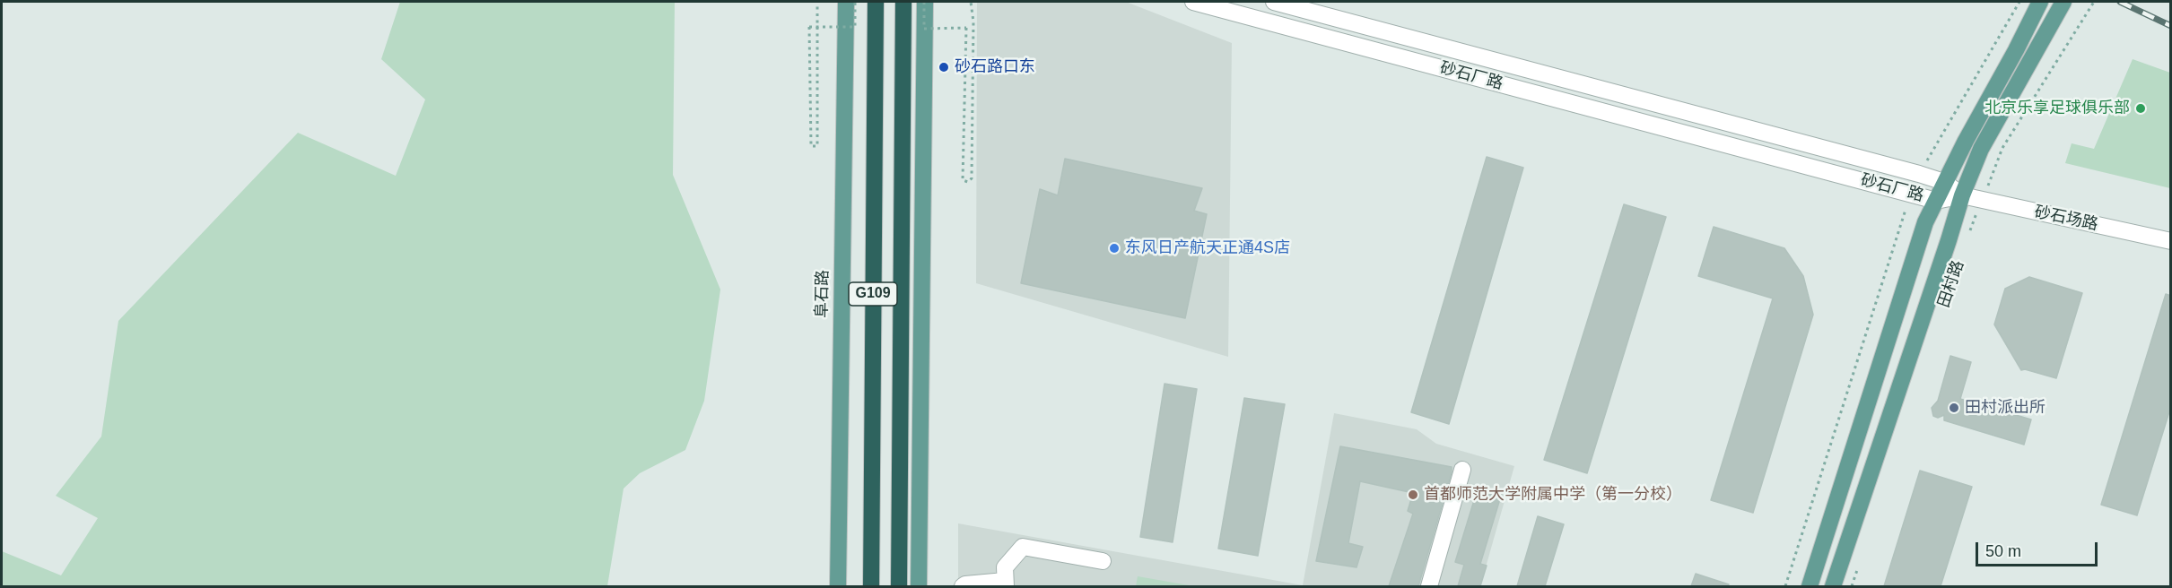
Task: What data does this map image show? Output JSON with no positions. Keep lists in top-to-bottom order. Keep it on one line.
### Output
{"streets":{"highway":["G109"],"main road":["田村路","阜石路"],"street":["砂石厂路","砂石场路"]},"crossings":[["砂石厂路","砂石场路"],["砂石厂路","田村路"],["砂石场路","田村路"]],"places":["砂石路口东","北京乐享足球俱乐部","东风日产航天正通4S店","田村派出所","首都师范大学附属中学（第一分校）"],"scale_bar":"50 m"}
